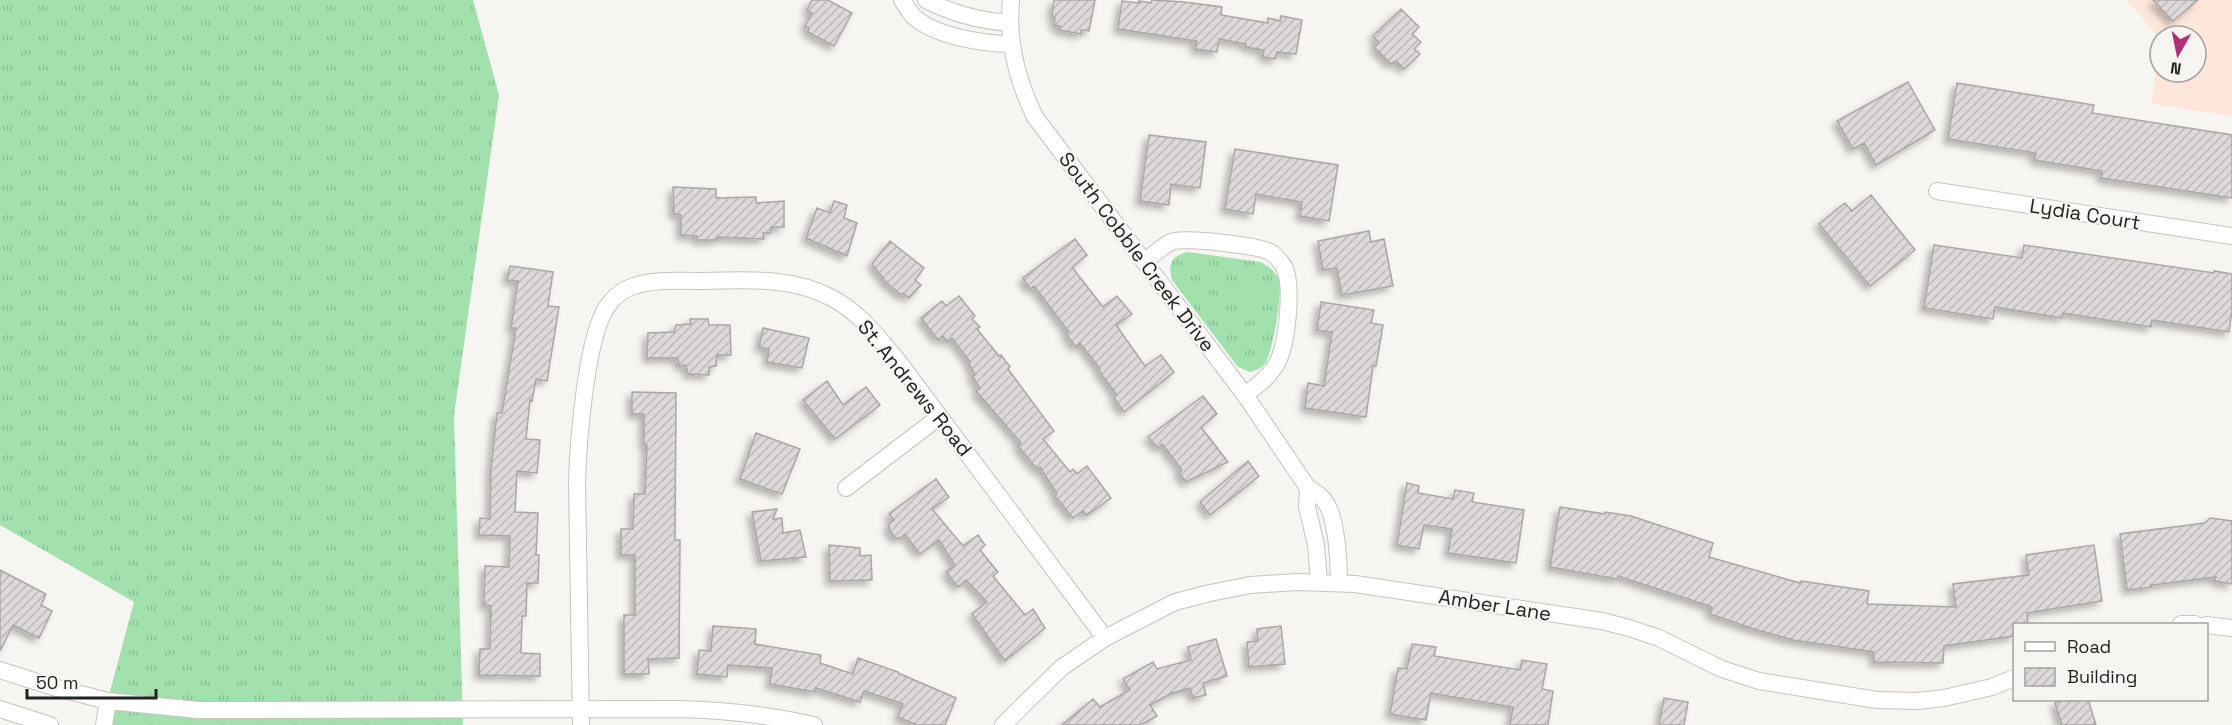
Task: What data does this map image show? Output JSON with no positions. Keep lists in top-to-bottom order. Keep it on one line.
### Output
{"streets":{"street":["Lydia Court","South Cobble Creek Drive","St. Andrews Road","Amber Lane"]},"crossings":[["South Cobble Creek Drive","Amber Lane"],["St. Andrews Road","Amber Lane"]],"legend":["Road","Building"],"scale_bar":"50 m","north":"bottom"}
